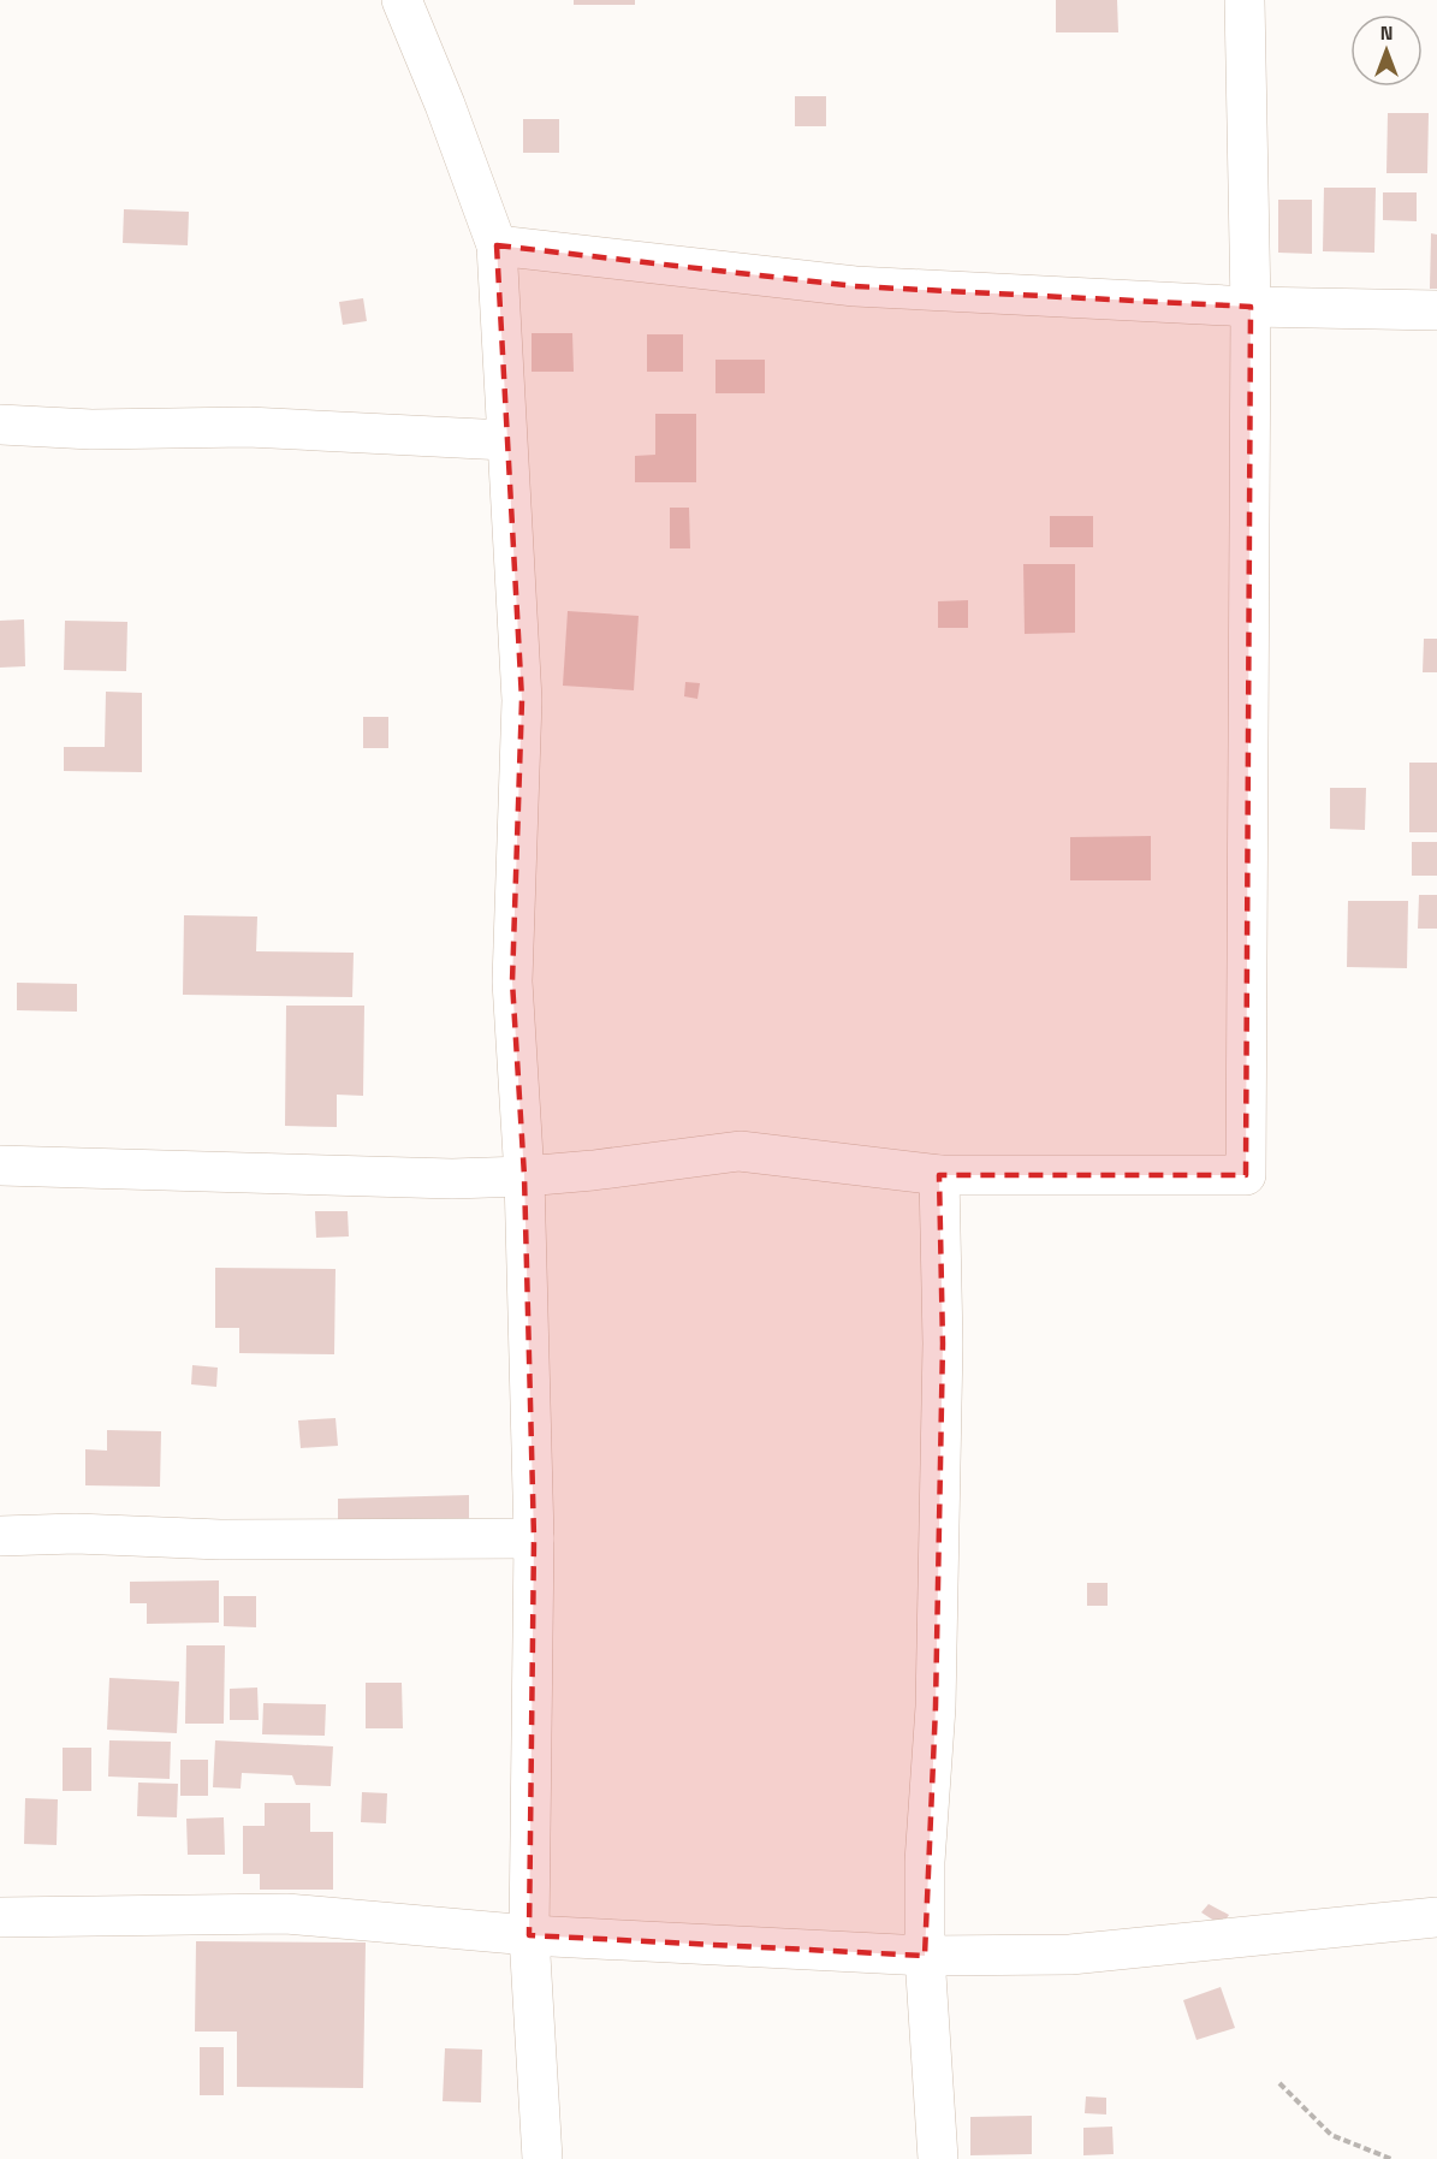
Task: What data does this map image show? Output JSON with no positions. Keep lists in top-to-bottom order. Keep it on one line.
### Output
{"north":"top"}
